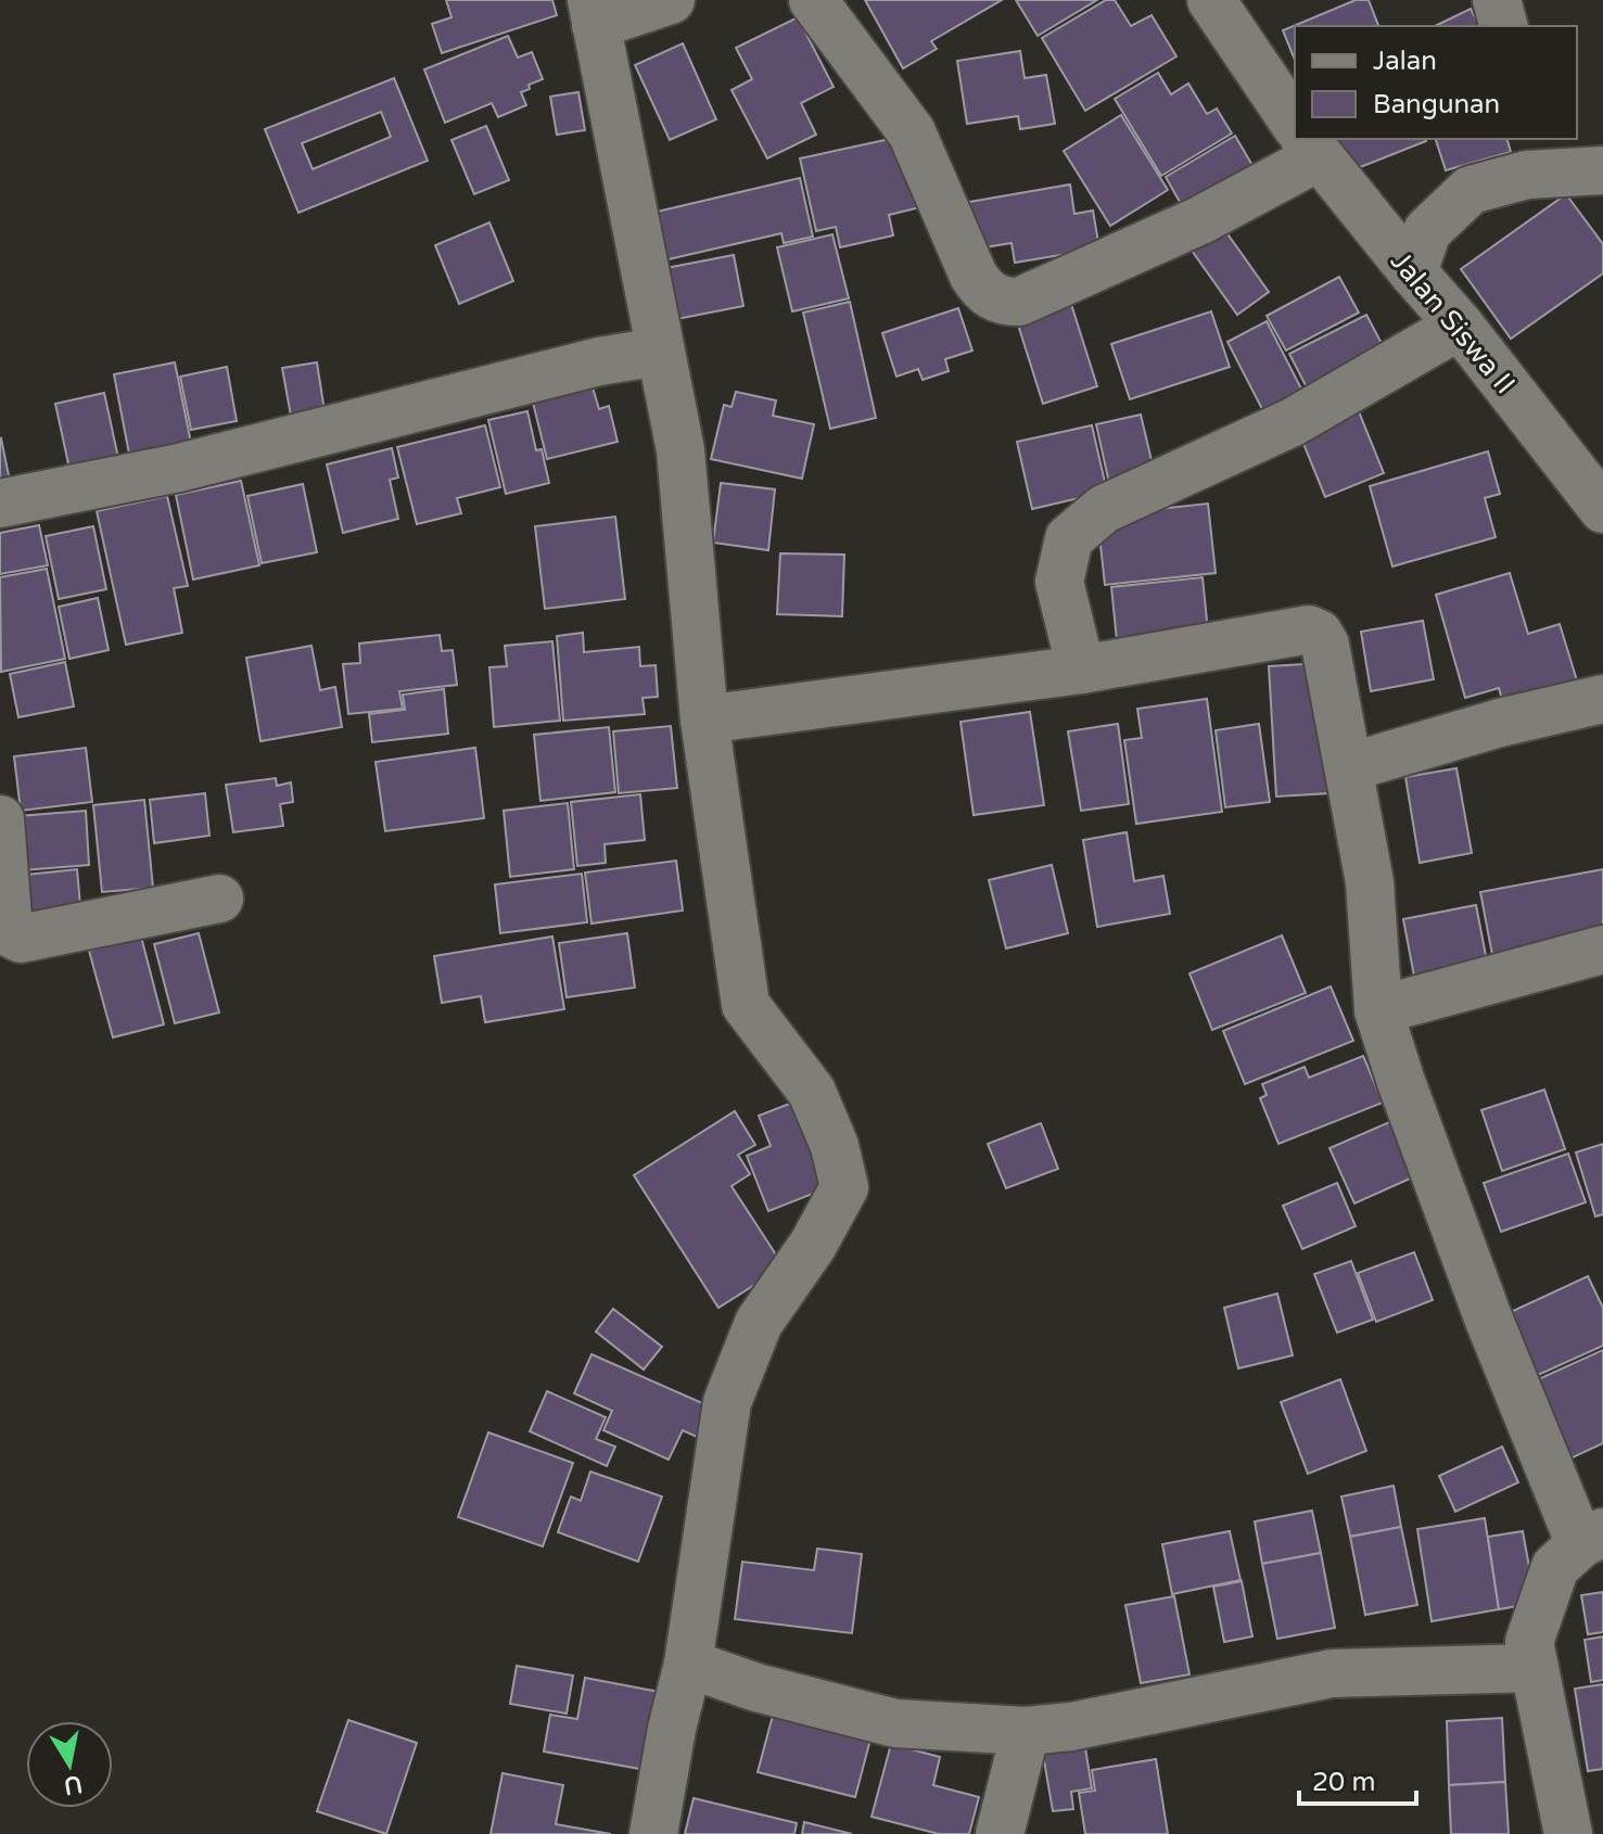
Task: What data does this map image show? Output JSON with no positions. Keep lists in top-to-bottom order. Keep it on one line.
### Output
{"streets":{"street":["Jalan Siswa II"]},"legend":["Jalan","Bangunan"],"scale_bar":"20 m","north":"bottom"}
